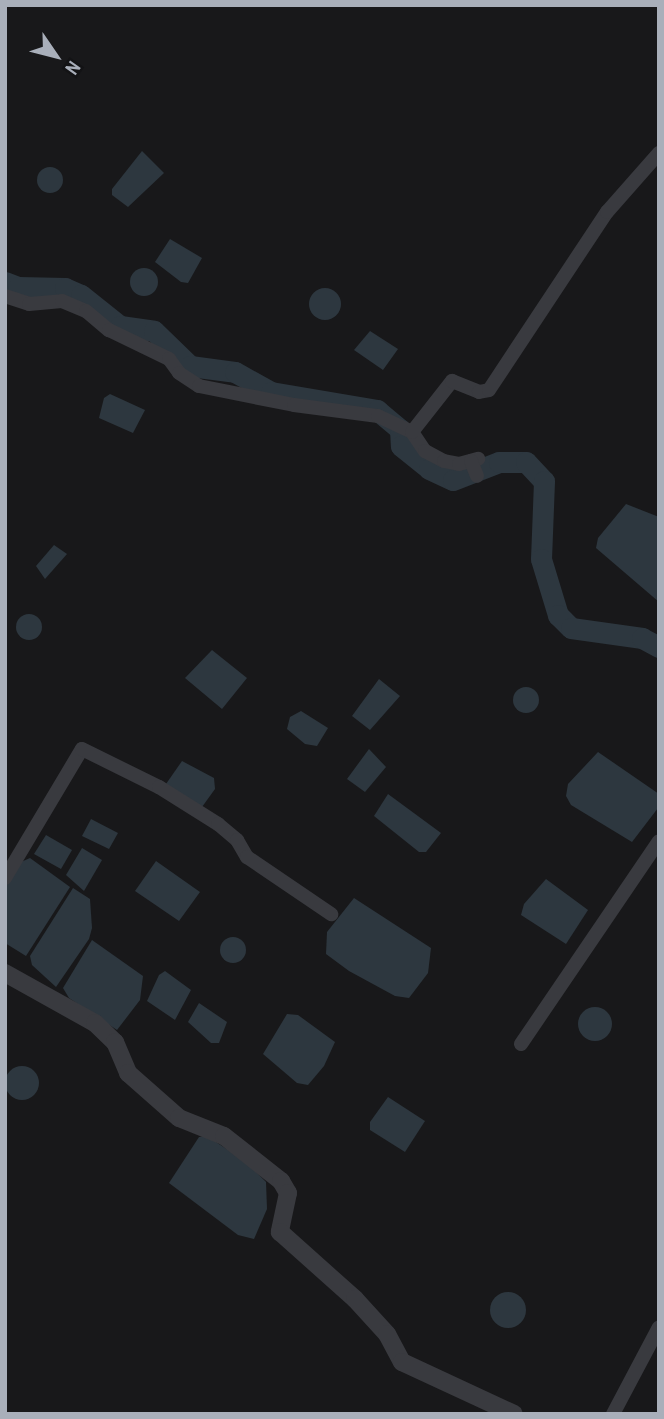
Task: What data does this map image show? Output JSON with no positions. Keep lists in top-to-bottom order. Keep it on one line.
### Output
{"north":"bottom right"}
